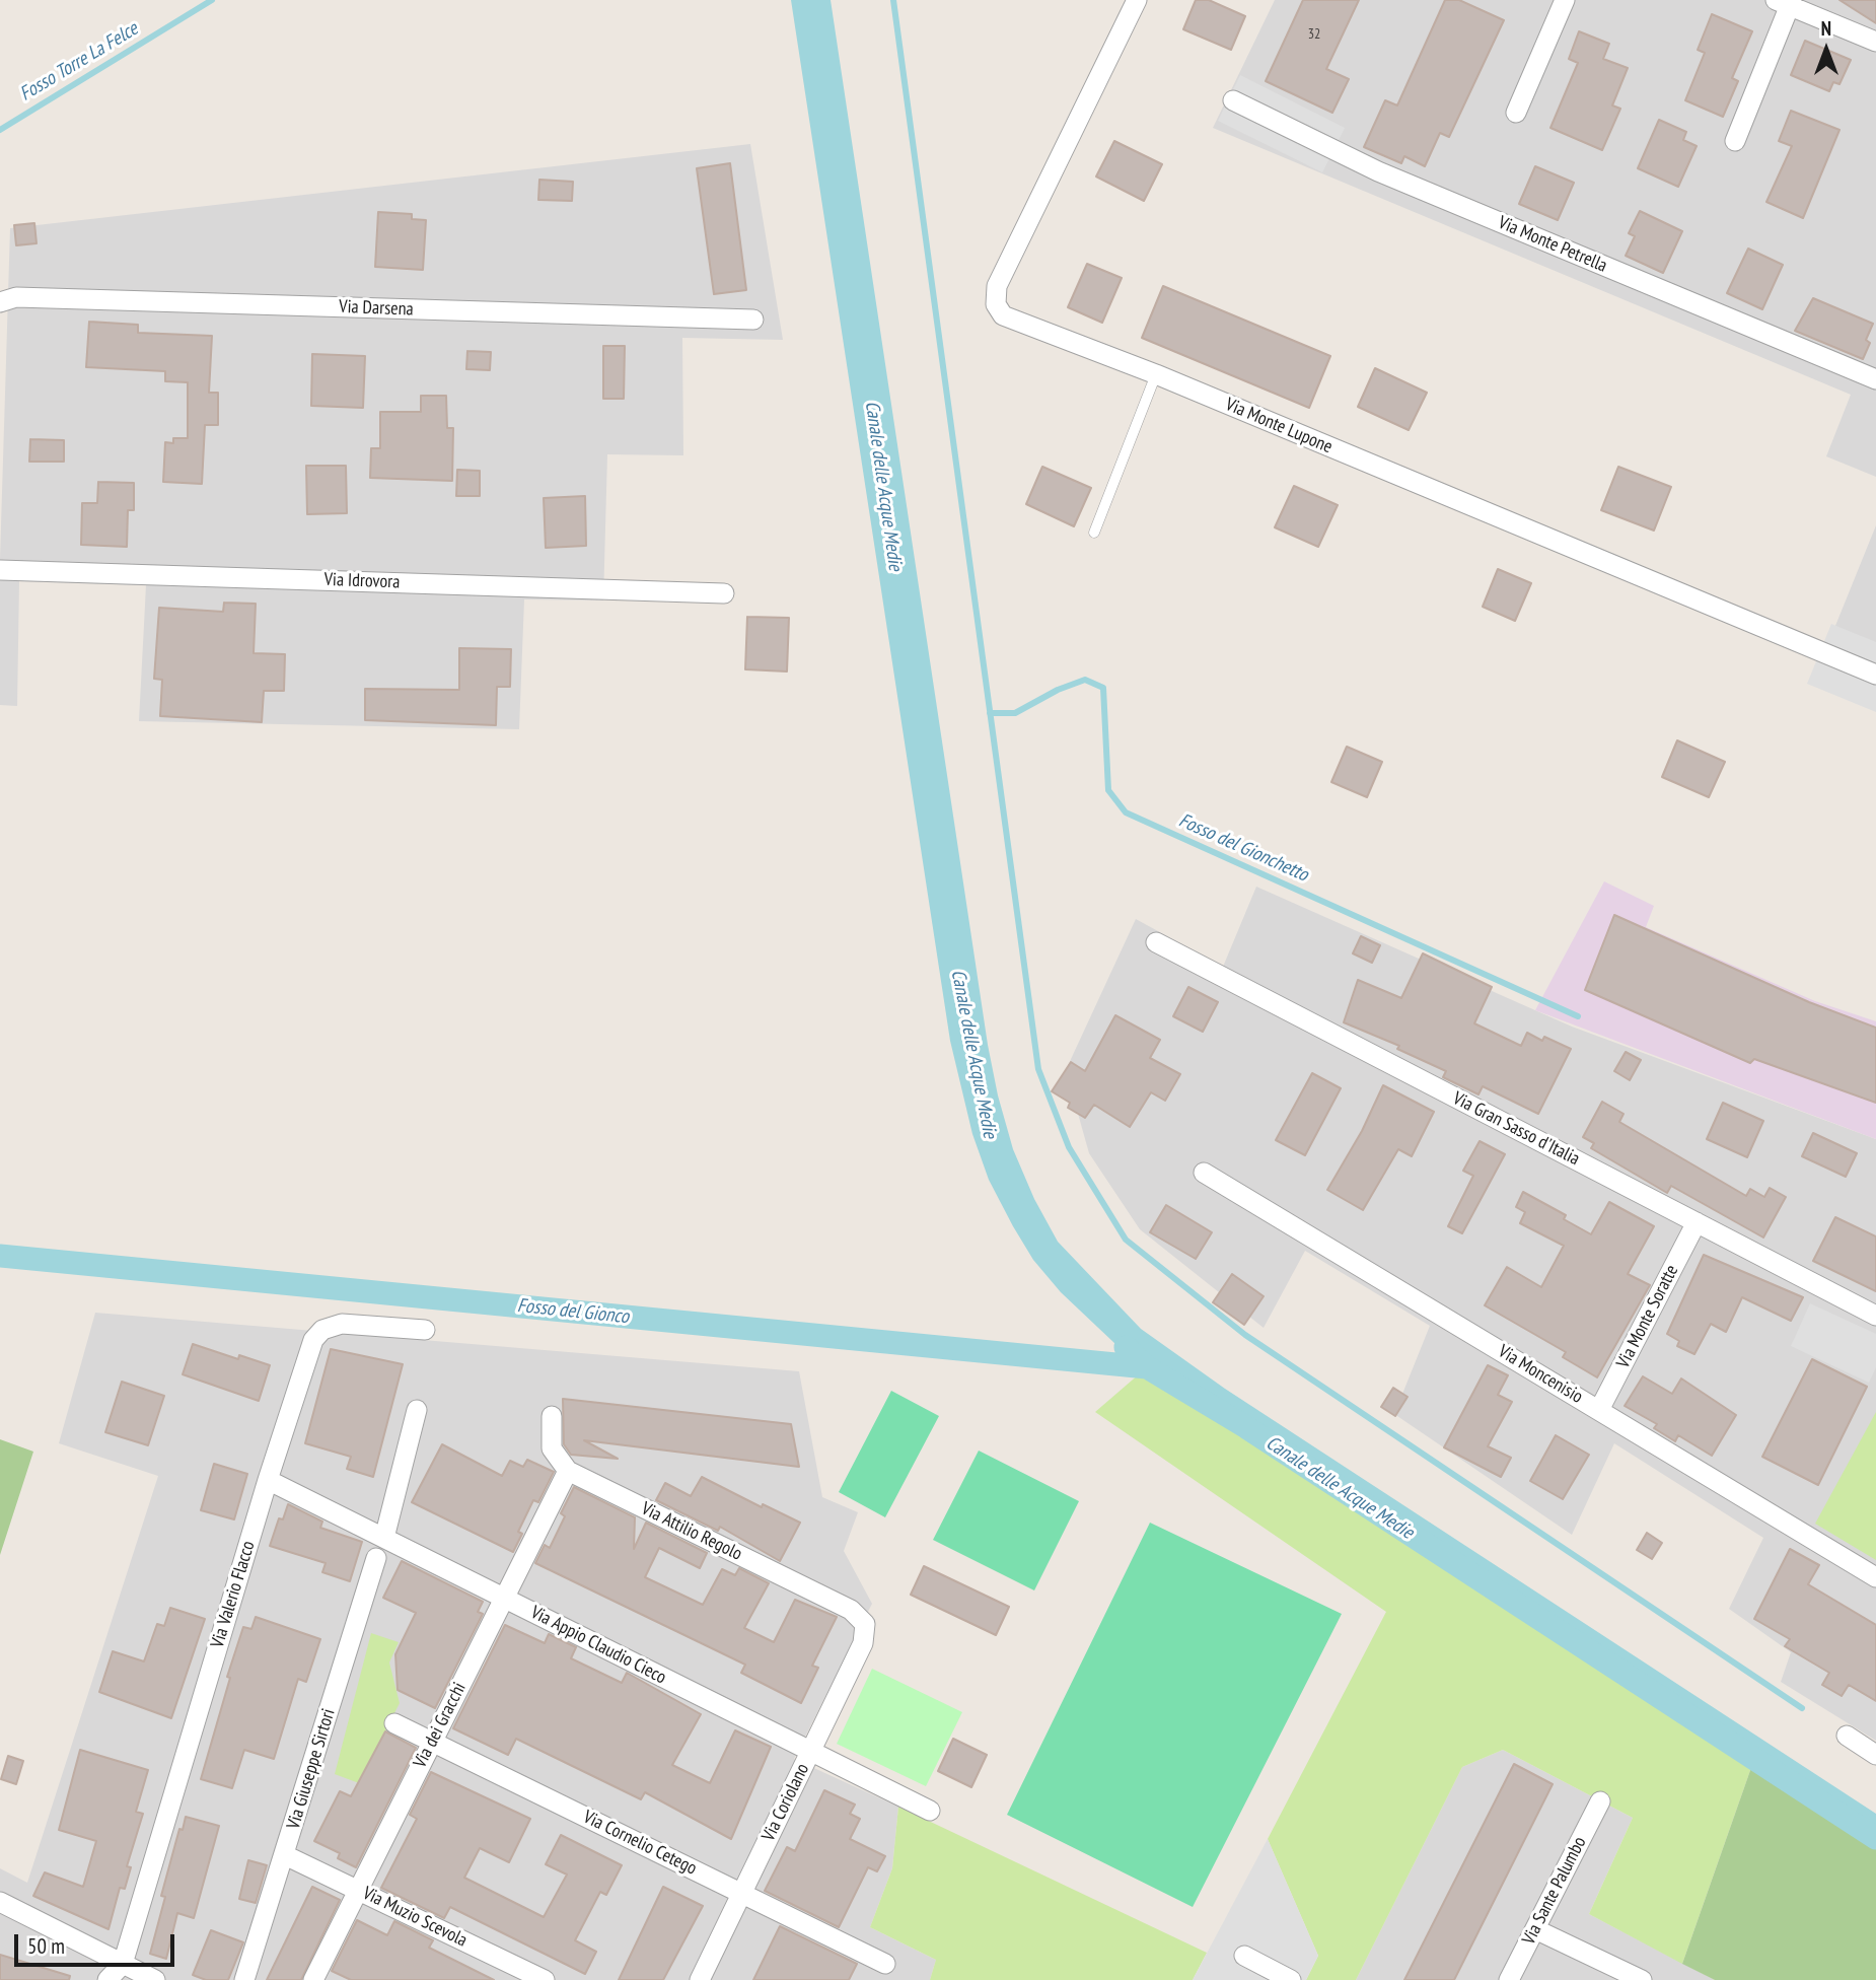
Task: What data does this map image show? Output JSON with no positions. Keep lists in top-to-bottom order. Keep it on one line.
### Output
{"streets":{"street":["Via Monte Petrella","Via Darsena","Via Monte Lupone","Via Idrovora","Via Gran Sasso d'Italia","Via Monte Soratte","Via Moncenisio","Via Attilio Regolo","Via Valerio Flacco","Via Appio Claudio Cieco","Via dei Gracchi","Via Giuseppe Sirtori","Via Coriolano","Via Cornelio Cetego","Via Sante Palumbo","Via Muzio Scevola"]},"crossings":[["Via Gran Sasso d'Italia","Via Monte Soratte"],["Via Monte Soratte","Via Moncenisio"],["Via Attilio Regolo","Via dei Gracchi"],["Via Attilio Regolo","Via Coriolano"],["Via Valerio Flacco","Via Appio Claudio Cieco"],["Via Appio Claudio Cieco","Via dei Gracchi"],["Via Appio Claudio Cieco","Via Coriolano"],["Via dei Gracchi","Via Cornelio Cetego"],["Via dei Gracchi","Via Muzio Scevola"],["Via Giuseppe Sirtori","Via Muzio Scevola"],["Via Coriolano","Via Cornelio Cetego"]],"water":["Fosso Torre La Felce","Canale delle Acque Medie","Fosso del Gionchetto","Fosso del Gionco"],"house_numbers":["32"],"scale_bar":"50 m","north":"top"}
